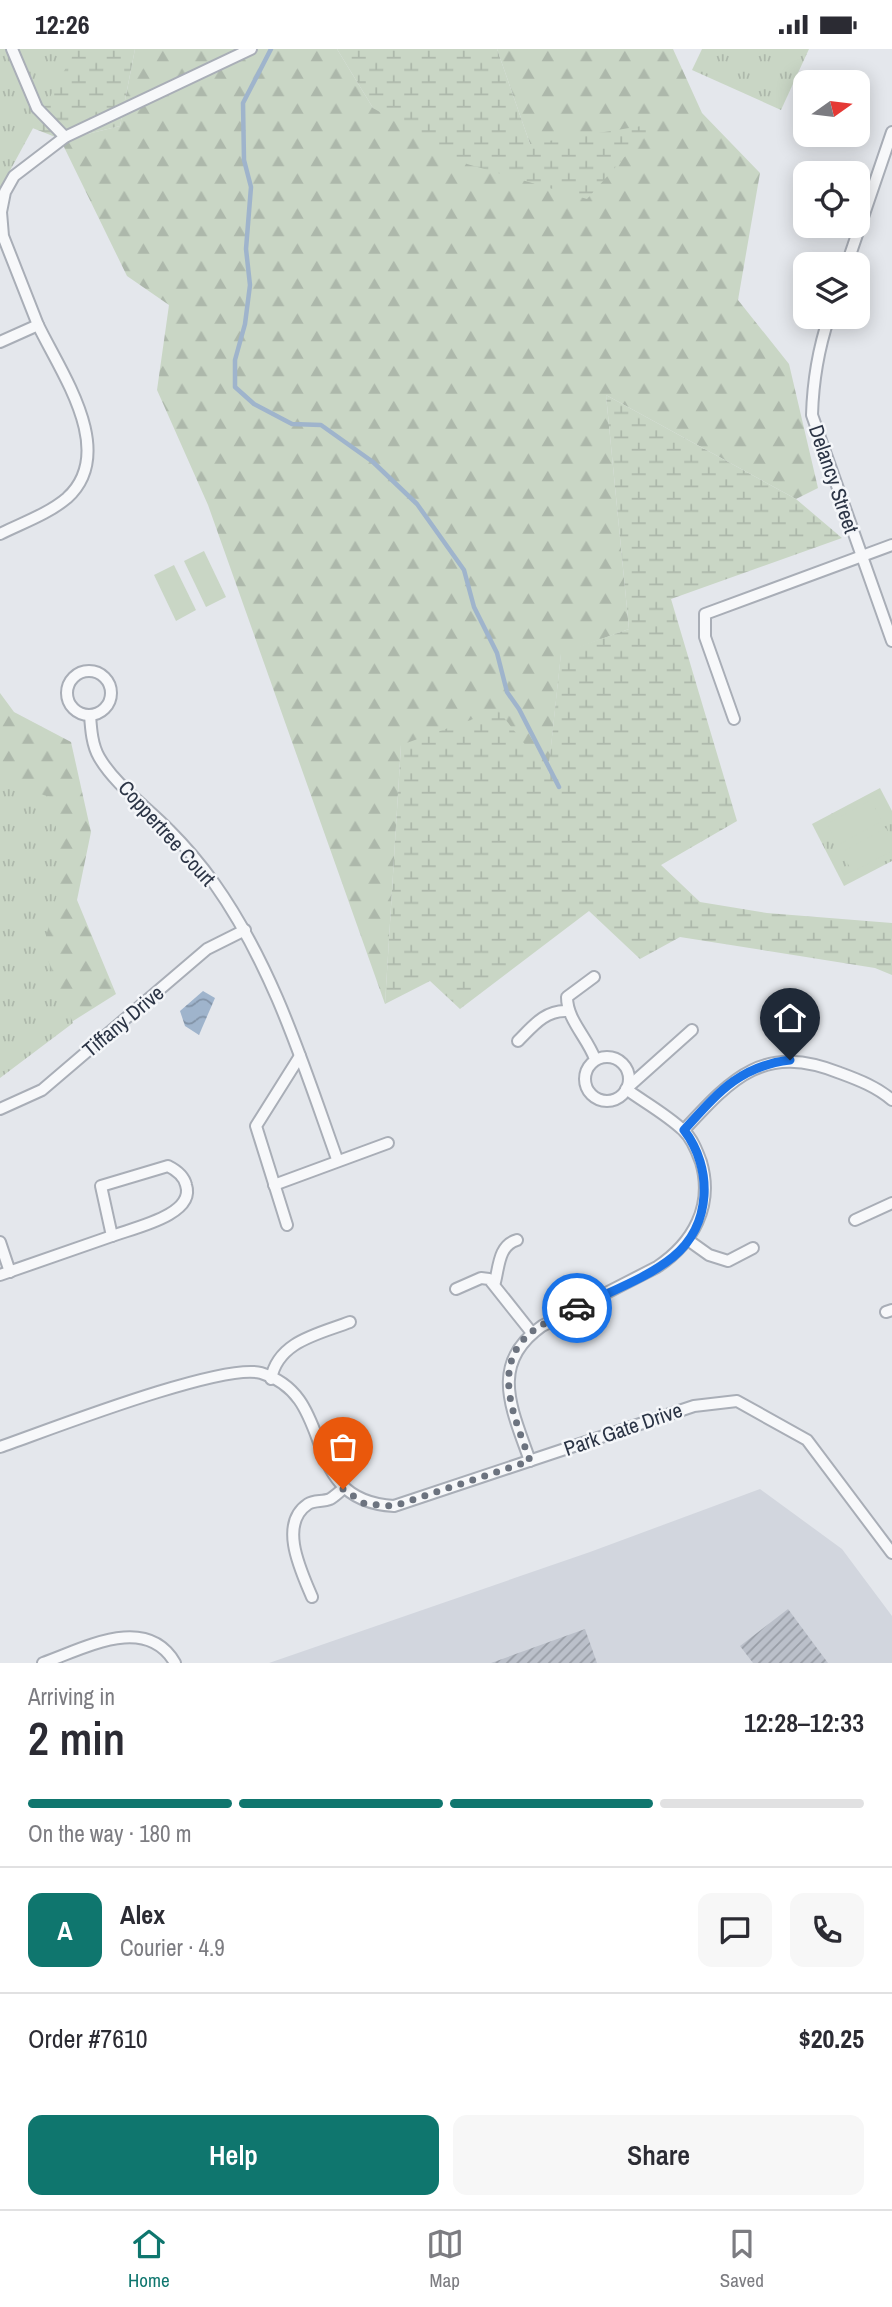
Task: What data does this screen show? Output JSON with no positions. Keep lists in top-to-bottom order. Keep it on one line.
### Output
{"streets":{"street":["Delancy Street","Coppertree Court","Tiffany Drive","Park Gate Drive"]},"crossings":[["Coppertree Court","Tiffany Drive"]],"north":"right","page":{"status":"12:26","heading":["2 min","Arriving in","12:28–12:33"],"panel":["Alex","Courier · 4.9","Order #7610","$20.25"],"bar":"On the way · 180 m","round":"A","buttons":["Help","Share"],"tabs":["Home","Map","Saved"]}}
